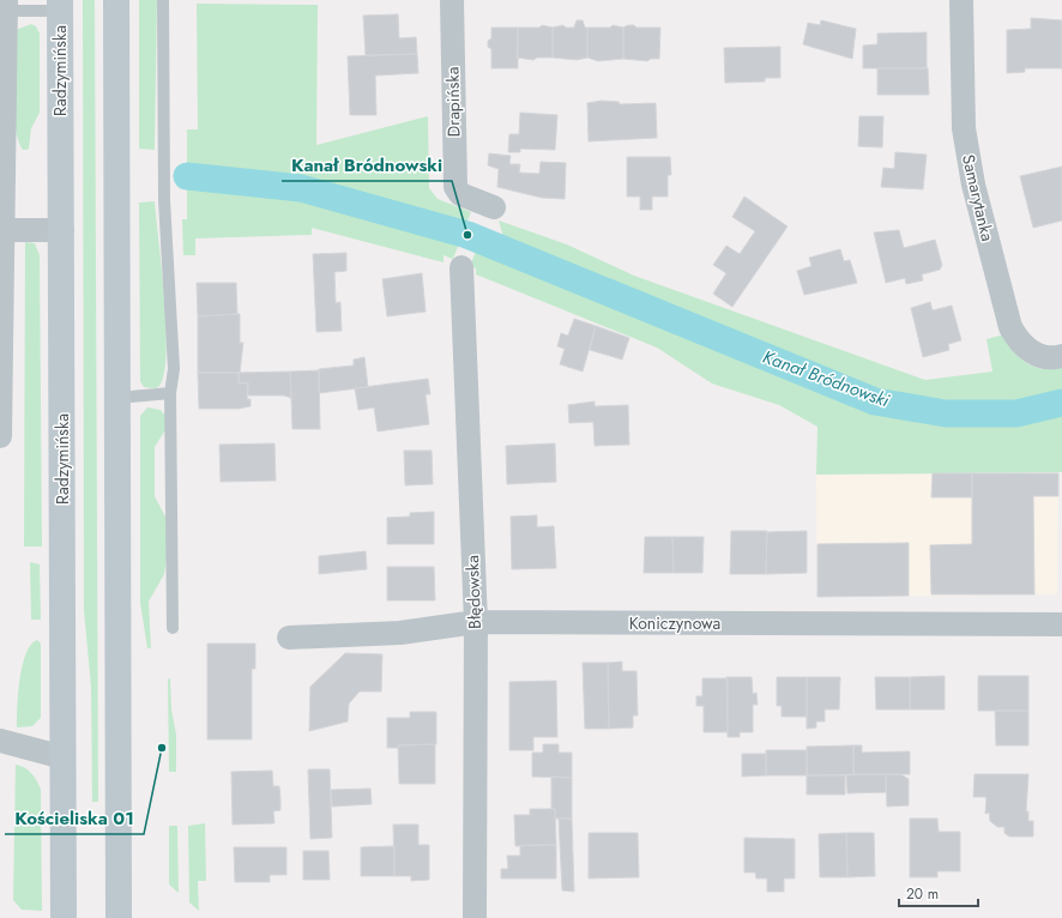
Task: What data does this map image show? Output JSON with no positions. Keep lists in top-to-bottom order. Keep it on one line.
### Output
{"streets":{"main road":["Radzymińska"],"street":["Drapińska","Samarytanka","Błędowska","Koniczynowa"]},"crossings":[["Błędowska","Koniczynowa"]],"water":["Kanał Bródnowski"],"places":["Kanał Bródnowski","Kościeliska 01"],"scale_bar":"20 m"}
